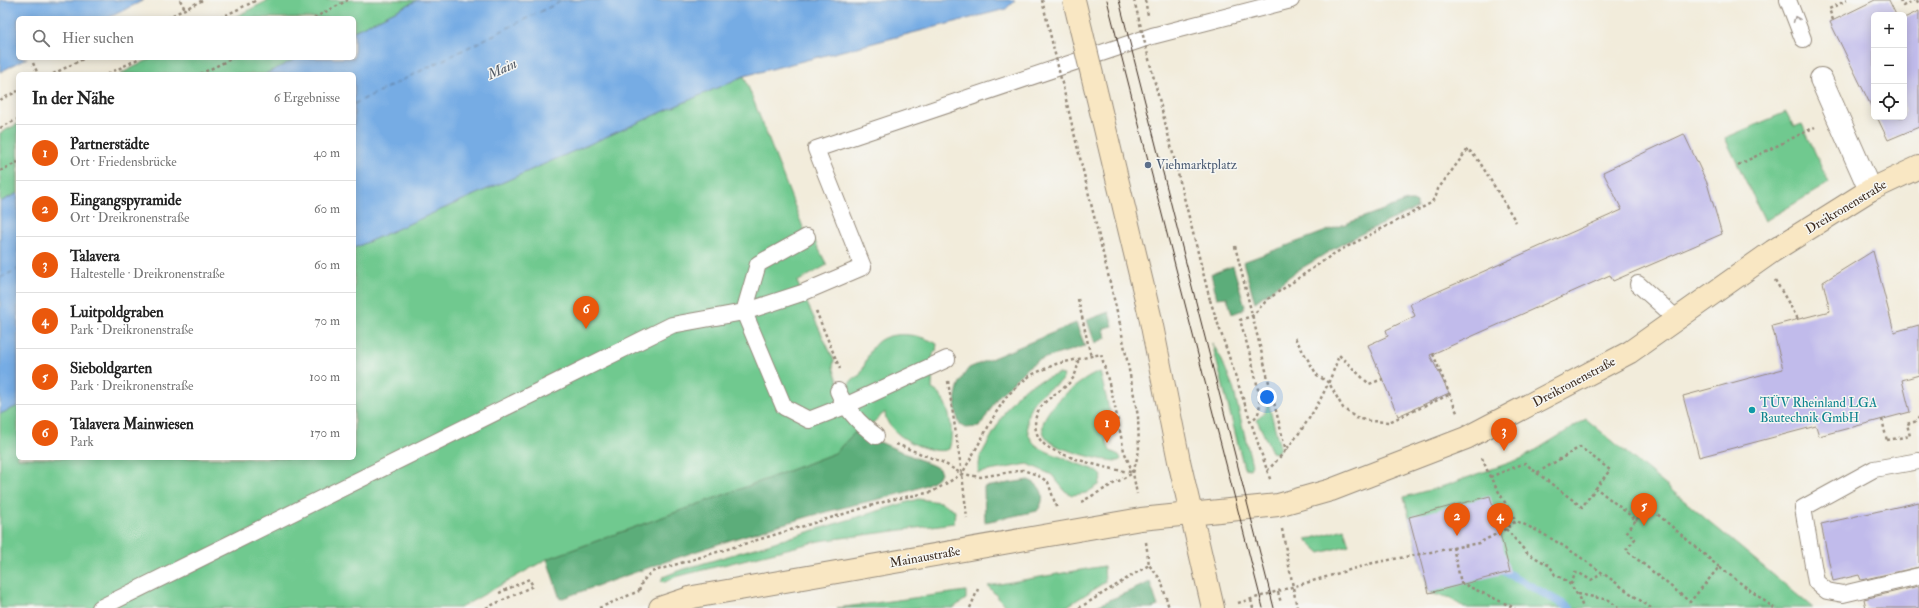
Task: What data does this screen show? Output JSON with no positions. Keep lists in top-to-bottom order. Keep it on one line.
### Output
{"streets":{"main road":["Dreikronenstraße","Mainaustraße"]},"crossings":[["Dreikronenstraße","Mainaustraße"]],"water":["Main"],"places":["Viehmarktplatz","TÜV Rheinland LGA Bautechnik GmbH"],"page":{"map_buttons":["+","−"],"search":"Hier suchen","heading":["In der Nähe","6 Ergebnisse"],"list":[{"mark":"1","name":"Partnerstädte","note":"Ort · Friedensbrücke","value":"40 m"},{"mark":"2","name":"Eingangspyramide","note":"Ort · Dreikronenstraße","value":"60 m"},{"mark":"3","name":"Talavera","note":"Haltestelle · Dreikronenstraße","value":"60 m"},{"mark":"4","name":"Luitpoldgraben","note":"Park · Dreikronenstraße","value":"70 m"},{"mark":"5","name":"Sieboldgarten","note":"Park · Dreikronenstraße","value":"100 m"},{"mark":"6","name":"Talavera Mainwiesen","note":"Park","value":"170 m"}],"pins":["6","1","3","5","2","4"]}}
